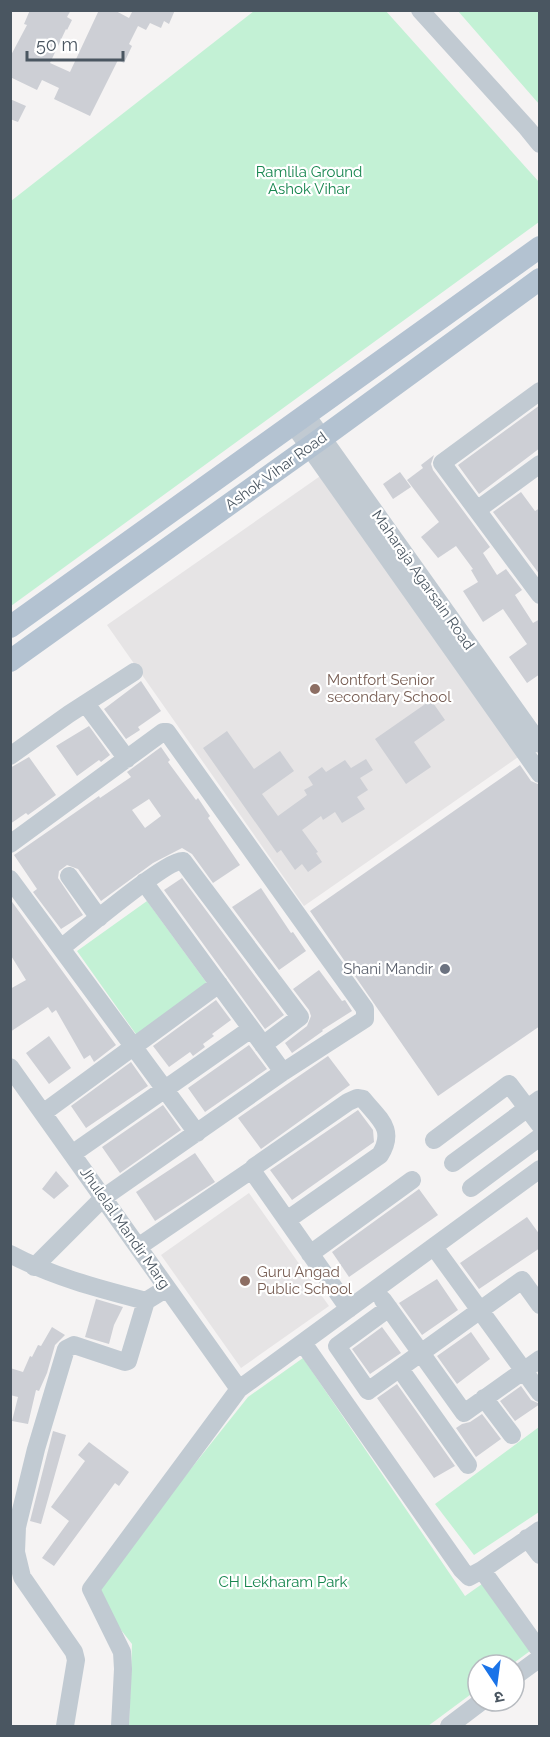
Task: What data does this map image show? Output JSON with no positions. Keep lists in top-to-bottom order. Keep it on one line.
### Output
{"streets":{"main road":["Ashok Vihar Road"],"street":["Maharaja Agarsain Road","Jhulelal Mandir Marg"]},"crossings":[["Ashok Vihar Road","Maharaja Agarsain Road"]],"parks":["Ramlila Ground Ashok Vihar","CH Lekharam Park"],"places":["Montfort Senior secondary School","Shani Mandir","Guru Angad Public School"],"scale_bar":"50 m","north":"bottom"}
